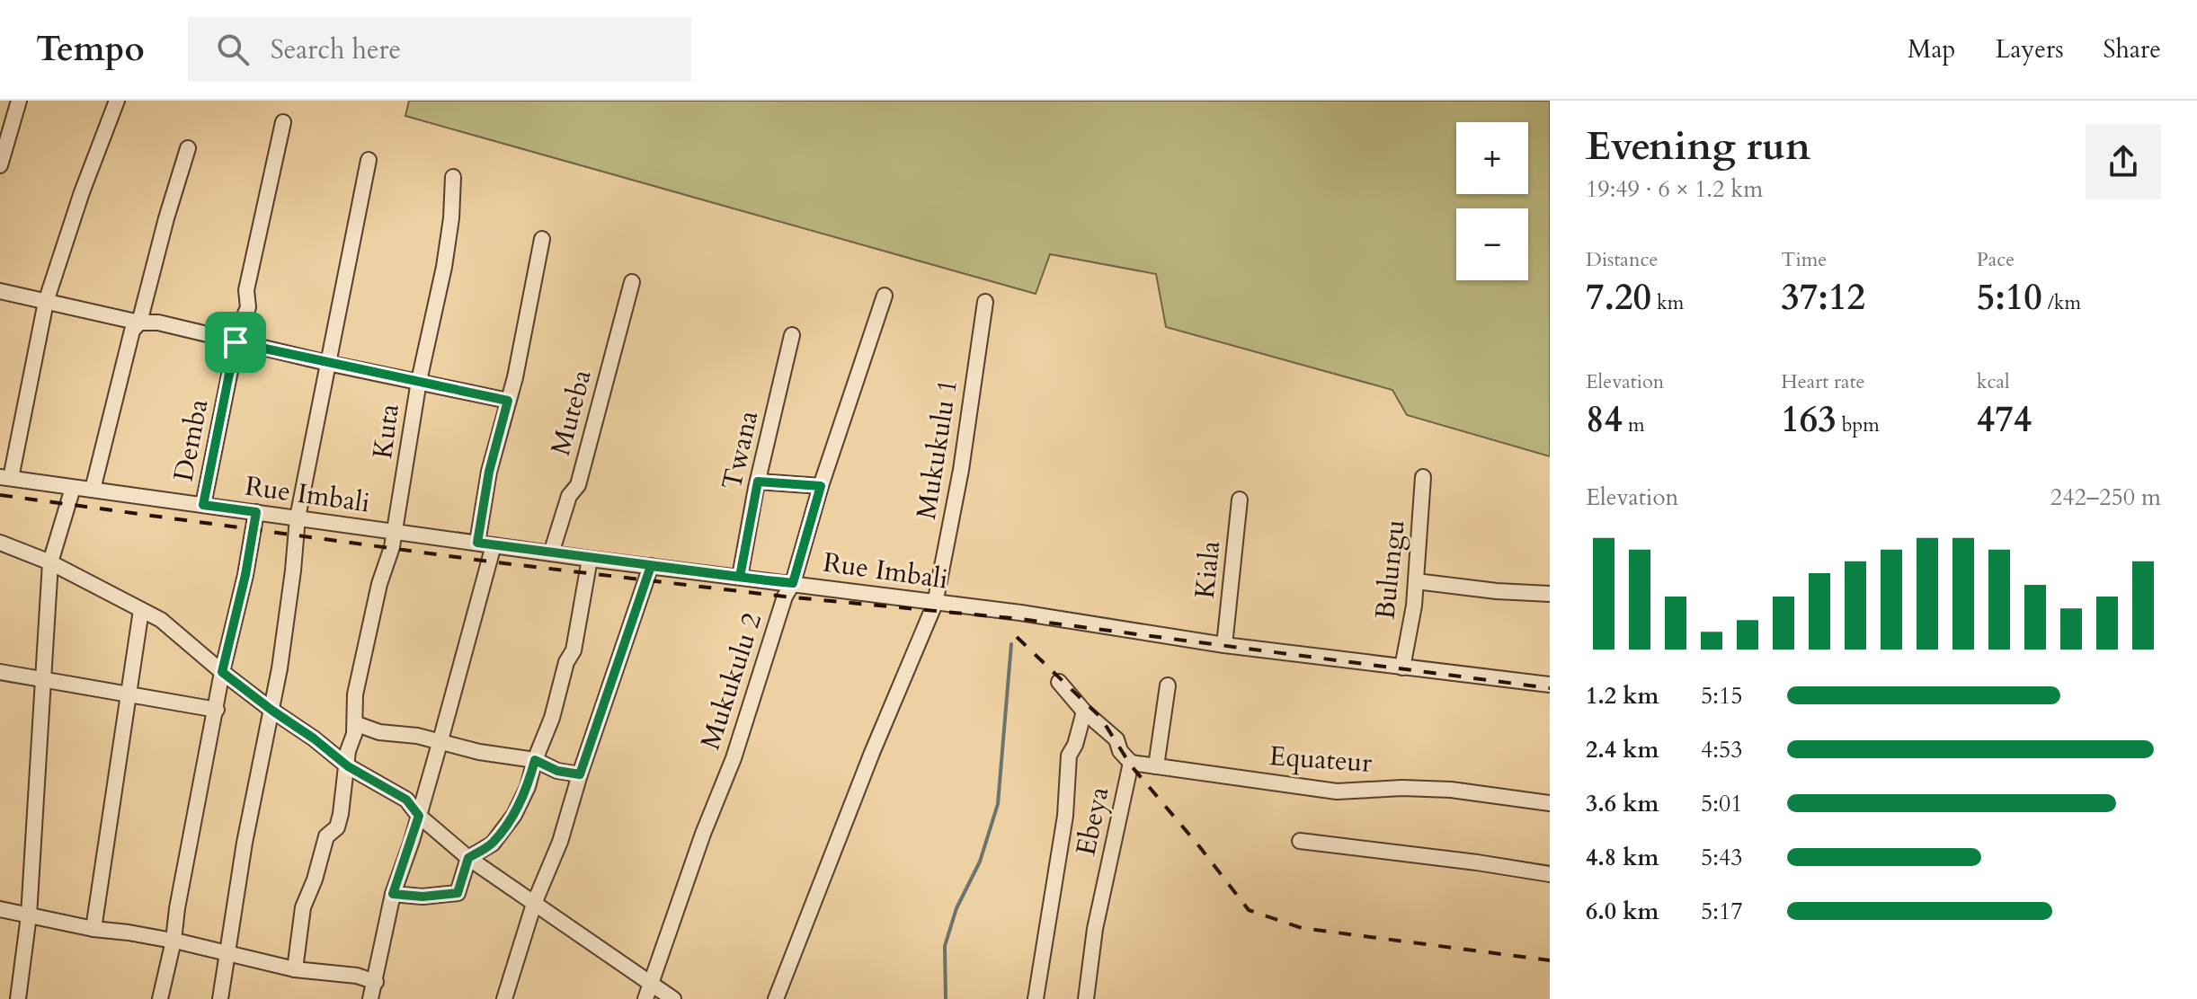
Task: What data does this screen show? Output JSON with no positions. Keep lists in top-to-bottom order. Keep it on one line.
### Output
{"streets":{"street":["Muteba","Kuta","Demba","Mukukulu 1","Twana","Rue Imbali","Kiala","Bulungu","Mukukulu 2","Equateur","Ebeya"]},"crossings":[["Muteba","Rue Imbali"],["Kuta","Rue Imbali"],["Demba","Rue Imbali"],["Mukukulu 1","Rue Imbali"],["Twana","Rue Imbali"],["Rue Imbali","Kiala"],["Rue Imbali","Bulungu"],["Rue Imbali","Mukukulu 2"],["Equateur","Ebeya"]],"page":{"header":"Tempo","search":"Search here","nav":["Map","Layers","Share"],"heading":["Evening run","19:49 · 6 × 1.2 km"],"map_buttons":["+","−"],"stats":[["Distance","7.20 km"],["Time","37:12"],["Pace","5:10 /km"],["Elevation","84 m"],["Heart rate","163 bpm"],["kcal","474"]],"chart":["Elevation","242–250 m"],"list":[{"name":"1.2 km","note":"5:15"},{"name":"2.4 km","note":"4:53"},{"name":"3.6 km","note":"5:01"},{"name":"4.8 km","note":"5:43"},{"name":"6.0 km","note":"5:17"}]}}
